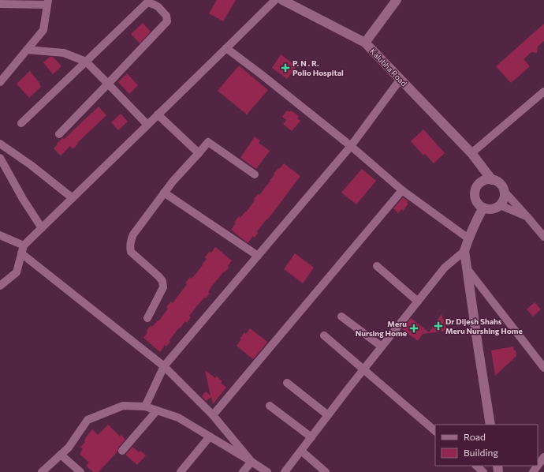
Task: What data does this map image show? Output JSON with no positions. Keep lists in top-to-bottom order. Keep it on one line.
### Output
{"streets":{"street":["Kalubha Road"]},"places":{"health":["P. N . R. Polio Hospital","Dr Dijesh Shahs Meru Nurshing Home","Meru Nursing Home"]},"legend":["Road","Building"]}
